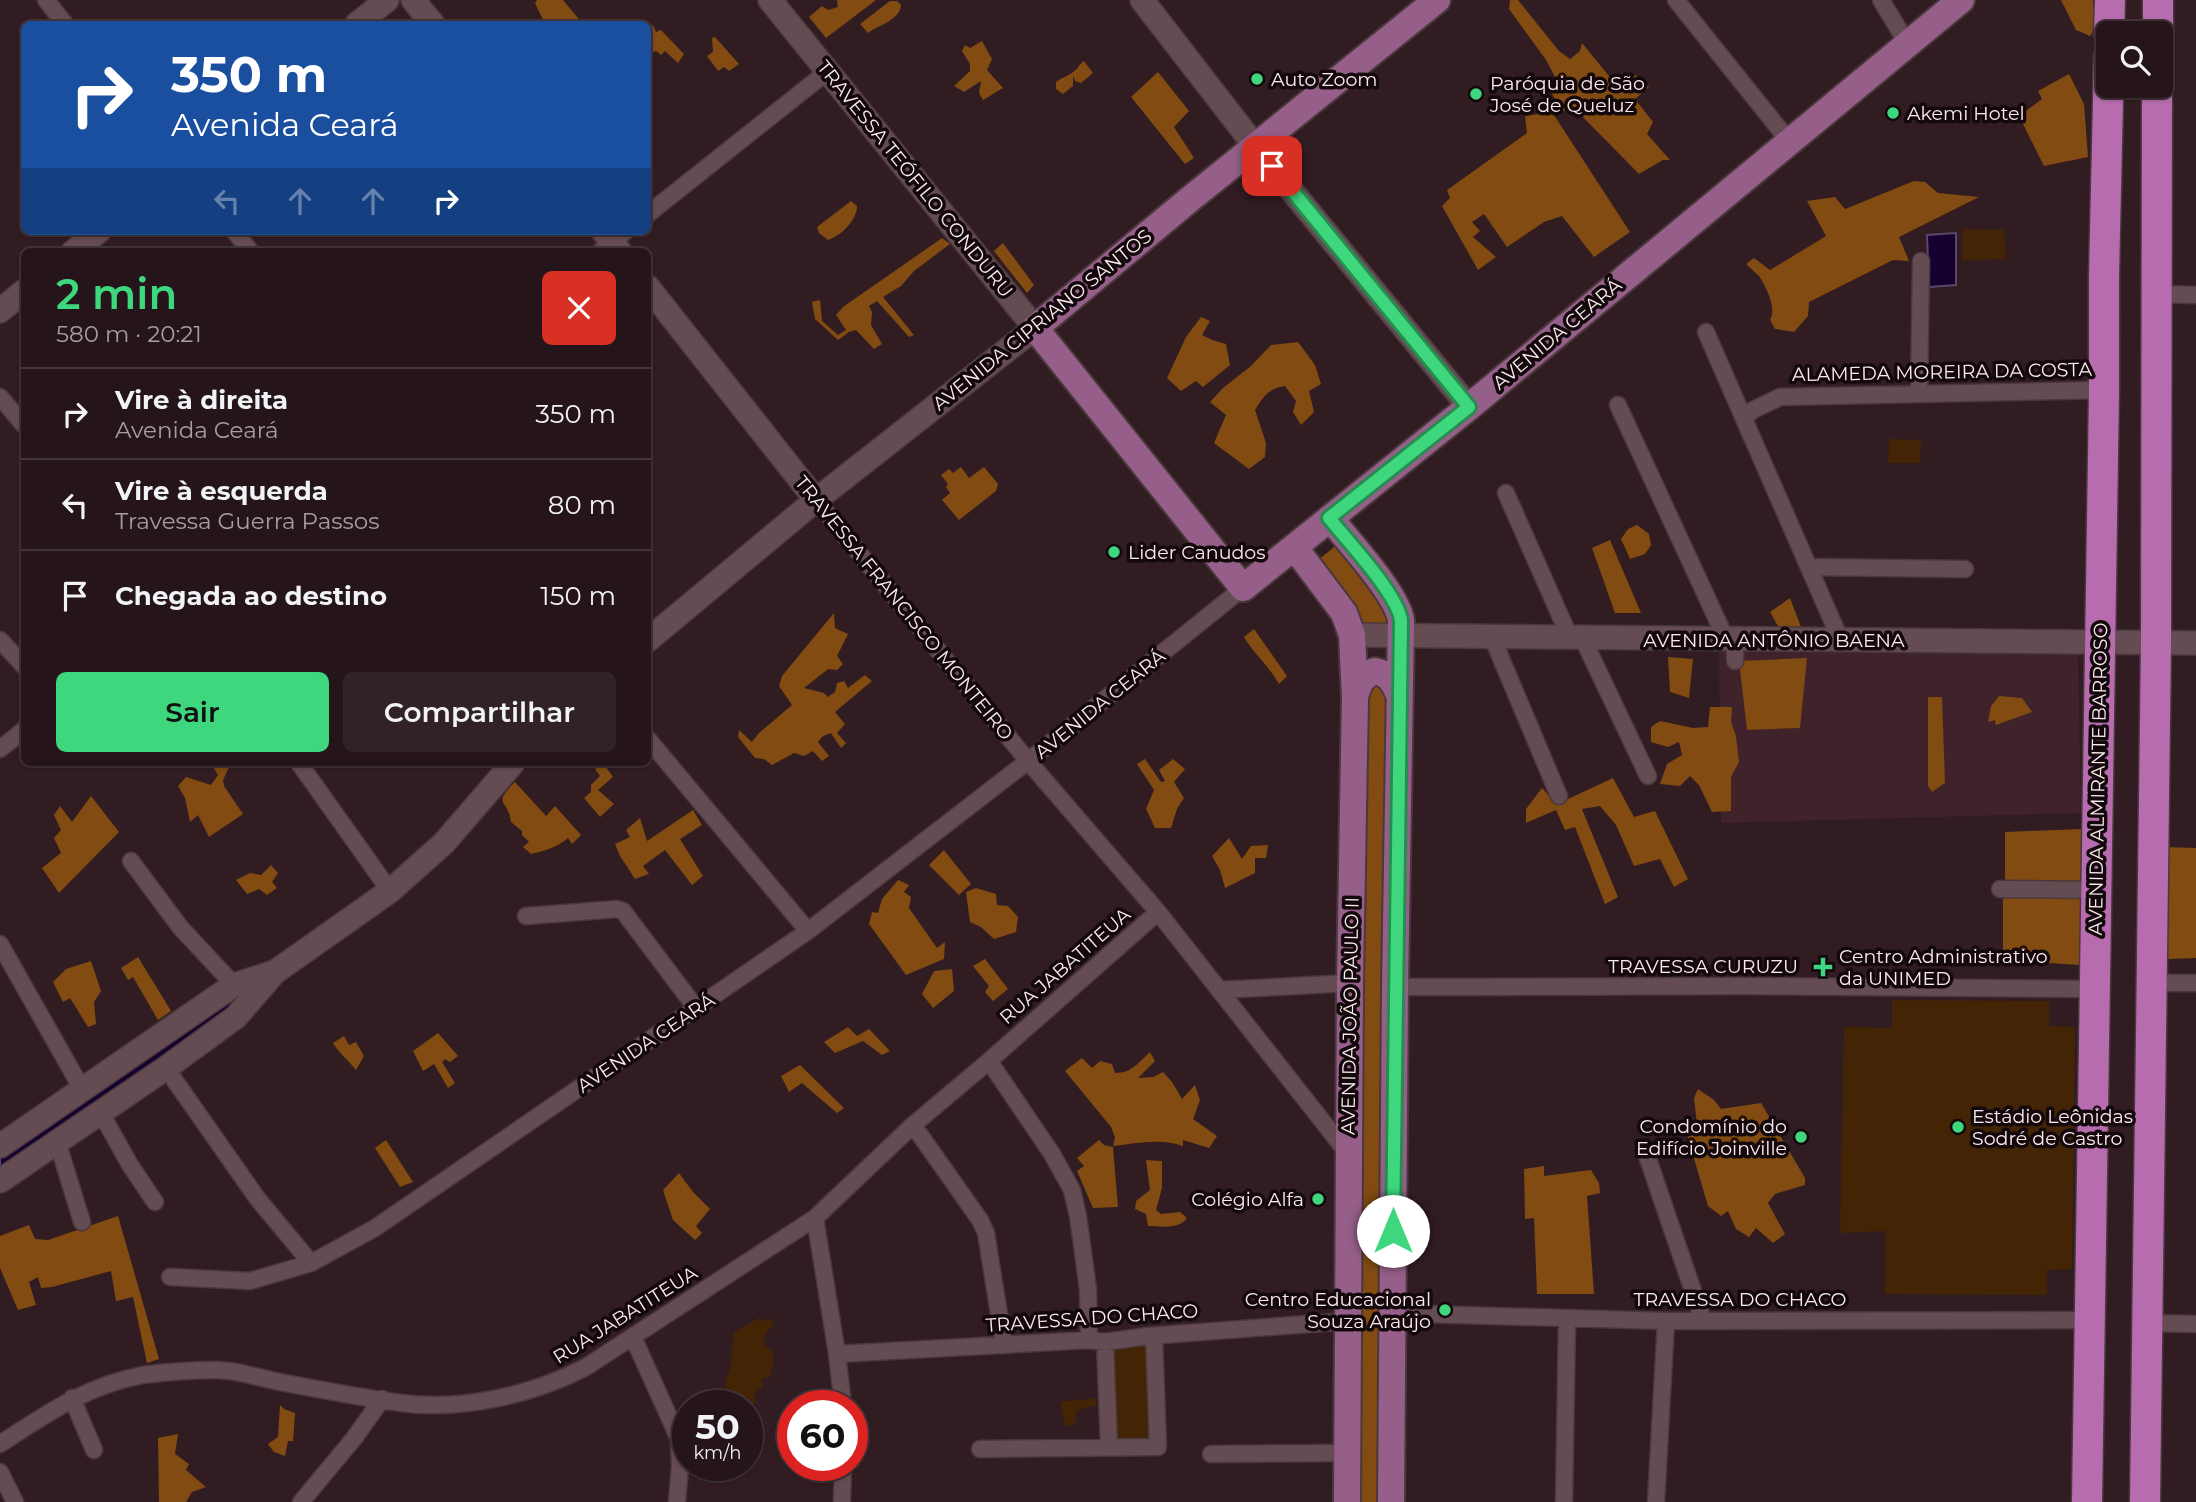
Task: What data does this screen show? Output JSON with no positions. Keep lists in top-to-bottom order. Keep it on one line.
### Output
{"streets":{"highway":["AVENIDA ALMIRANTE BARROSO"],"main road":["TRAVESSA TEÓFILO CONDURU","AVENIDA CIPRIANO SANTOS","AVENIDA CEARÁ","AVENIDA JOÃO PAULO II"],"street":["ALAMEDA MOREIRA DA COSTA","TRAVESSA FRANCISCO MONTEIRO","AVENIDA ANTÔNIO BAENA","RUA JABATITEUA","TRAVESSA CURUZU","TRAVESSA DO CHACO"]},"crossings":[["TRAVESSA TEÓFILO CONDURU","AVENIDA CIPRIANO SANTOS"],["TRAVESSA TEÓFILO CONDURU","AVENIDA CEARÁ"],["AVENIDA CIPRIANO SANTOS","TRAVESSA FRANCISCO MONTEIRO"],["AVENIDA CEARÁ","TRAVESSA FRANCISCO MONTEIRO"],["AVENIDA CEARÁ","AVENIDA JOÃO PAULO II"],["ALAMEDA MOREIRA DA COSTA","AVENIDA ALMIRANTE BARROSO"],["TRAVESSA FRANCISCO MONTEIRO","RUA JABATITEUA"],["TRAVESSA FRANCISCO MONTEIRO","AVENIDA JOÃO PAULO II"],["AVENIDA ANTÔNIO BAENA","AVENIDA ALMIRANTE BARROSO"],["AVENIDA ANTÔNIO BAENA","AVENIDA JOÃO PAULO II"],["AVENIDA ALMIRANTE BARROSO","TRAVESSA CURUZU"],["AVENIDA ALMIRANTE BARROSO","TRAVESSA DO CHACO"],["AVENIDA JOÃO PAULO II","TRAVESSA DO CHACO"]],"places":{"other":["Auto Zoom","Paróquia de São José de Queluz","Akemi Hotel","Lider Canudos","Estádio Leônidas Sodré de Castro","Condomínio do Edifício Joinville","Colégio Alfa","Centro Educacional Souza Araújo"],"health":["Centro Administrativo da UNIMED"]},"page":{"turn":["350 m","Avenida Ceará"],"heading":["2 min","580 m · 20:21"],"list":[{"name":"Vire à direita","note":"Avenida Ceará","value":"350 m"},{"name":"Vire à esquerda","note":"Travessa Guerra Passos","value":"80 m"},{"name":"Chegada ao destino","value":"150 m"}],"buttons":["Sair","Compartilhar"],"speed":"50 km/h","limit":"60"}}
